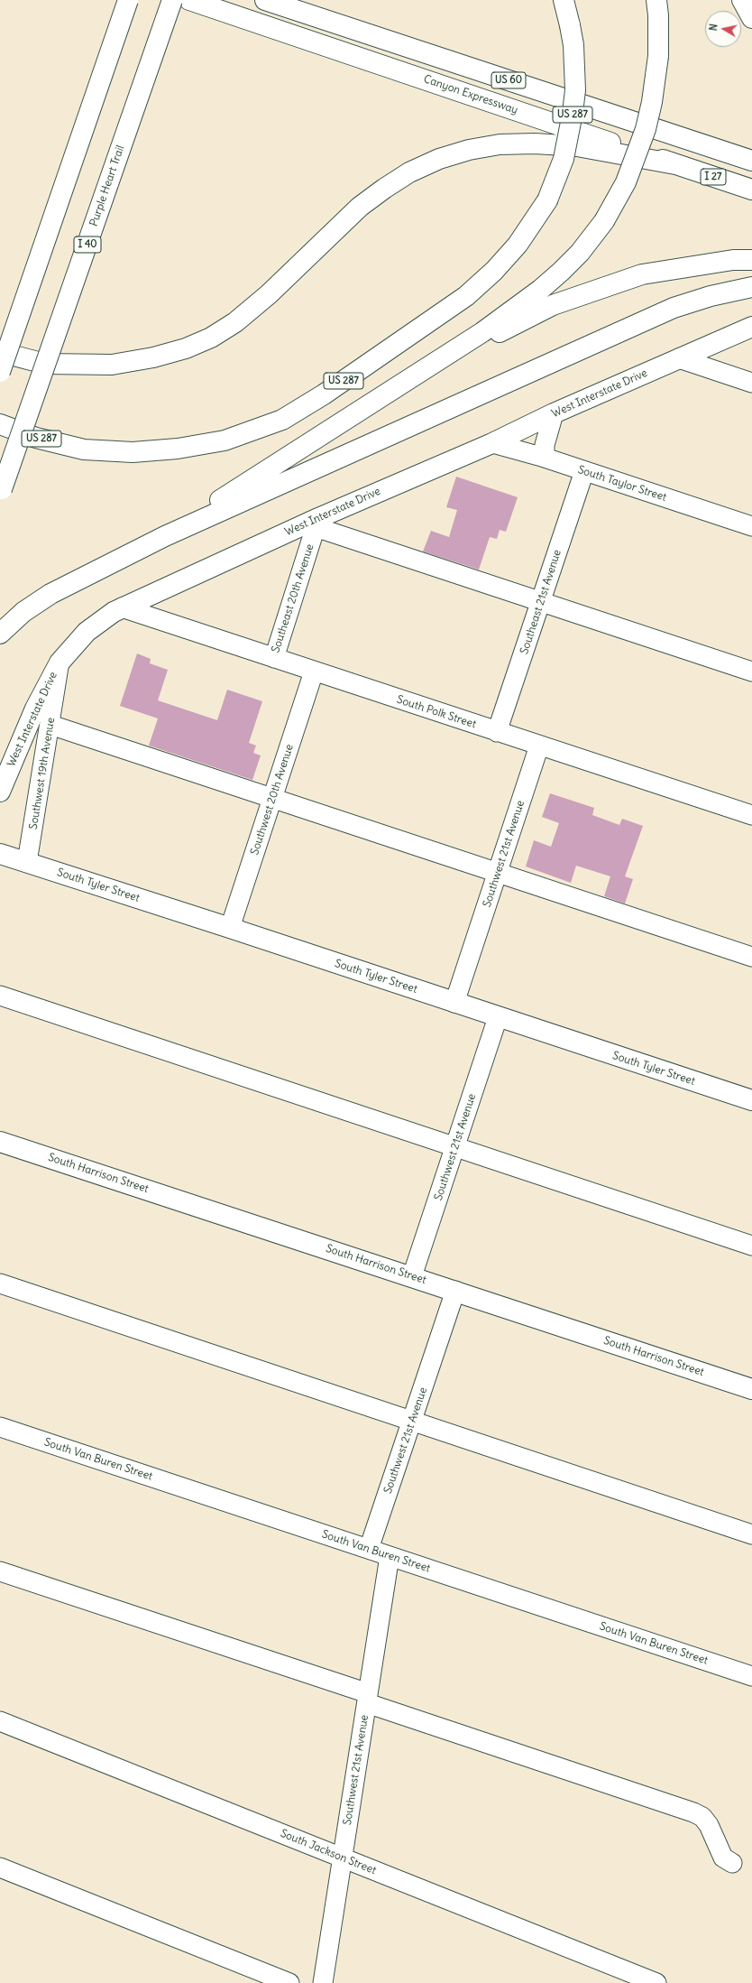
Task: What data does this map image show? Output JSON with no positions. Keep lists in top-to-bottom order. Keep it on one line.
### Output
{"streets":{"main road":["US 60","Canyon Expressway","US 287","I 27","Purple Heart Trail","I 40","West Interstate Drive","South Tyler Street","South Harrison Street"],"street":["South Taylor Street","Southeast 20th Avenue","Southeast 21st Avenue","South Polk Street","Southwest 19th Avenue","Southwest 20th Avenue","Southwest 21st Avenue","South Van Buren Street","South Jackson Street"]},"crossings":[["West Interstate Drive","South Taylor Street"],["West Interstate Drive","Southeast 20th Avenue"],["West Interstate Drive","South Polk Street"],["West Interstate Drive","Southwest 19th Avenue"],["South Taylor Street","Southeast 21st Avenue"],["Southeast 20th Avenue","South Polk Street"],["Southeast 21st Avenue","South Polk Street"],["South Polk Street","Southwest 20th Avenue"],["South Polk Street","Southwest 21st Avenue"],["Southwest 19th Avenue","South Tyler Street"],["Southwest 20th Avenue","South Tyler Street"],["Southwest 21st Avenue","South Tyler Street"],["Southwest 21st Avenue","South Harrison Street"],["Southwest 21st Avenue","South Van Buren Street"],["Southwest 21st Avenue","South Jackson Street"]],"north":"left"}
